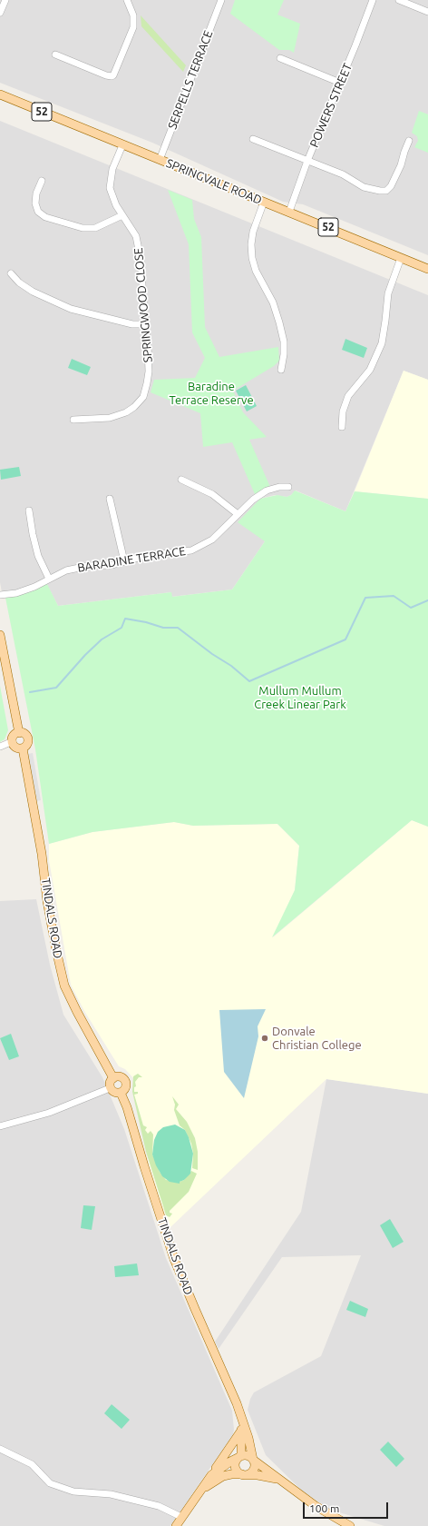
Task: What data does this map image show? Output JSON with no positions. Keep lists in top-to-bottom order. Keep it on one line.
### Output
{"streets":{"main road":["52","SPRINGVALE ROAD","TINDALS ROAD"],"street":["SERPELLS TERRACE","POWERS STREET","SPRINGWOOD CLOSE","BARADINE TERRACE"]},"crossings":[["SERPELLS TERRACE","SPRINGVALE ROAD"],["POWERS STREET","SPRINGVALE ROAD"],["SPRINGVALE ROAD","SPRINGWOOD CLOSE"]],"parks":["Baradine Terrace Reserve","Mullum Mullum Creek Linear Park"],"places":["Donvale Christian College"],"scale_bar":"100 m"}
